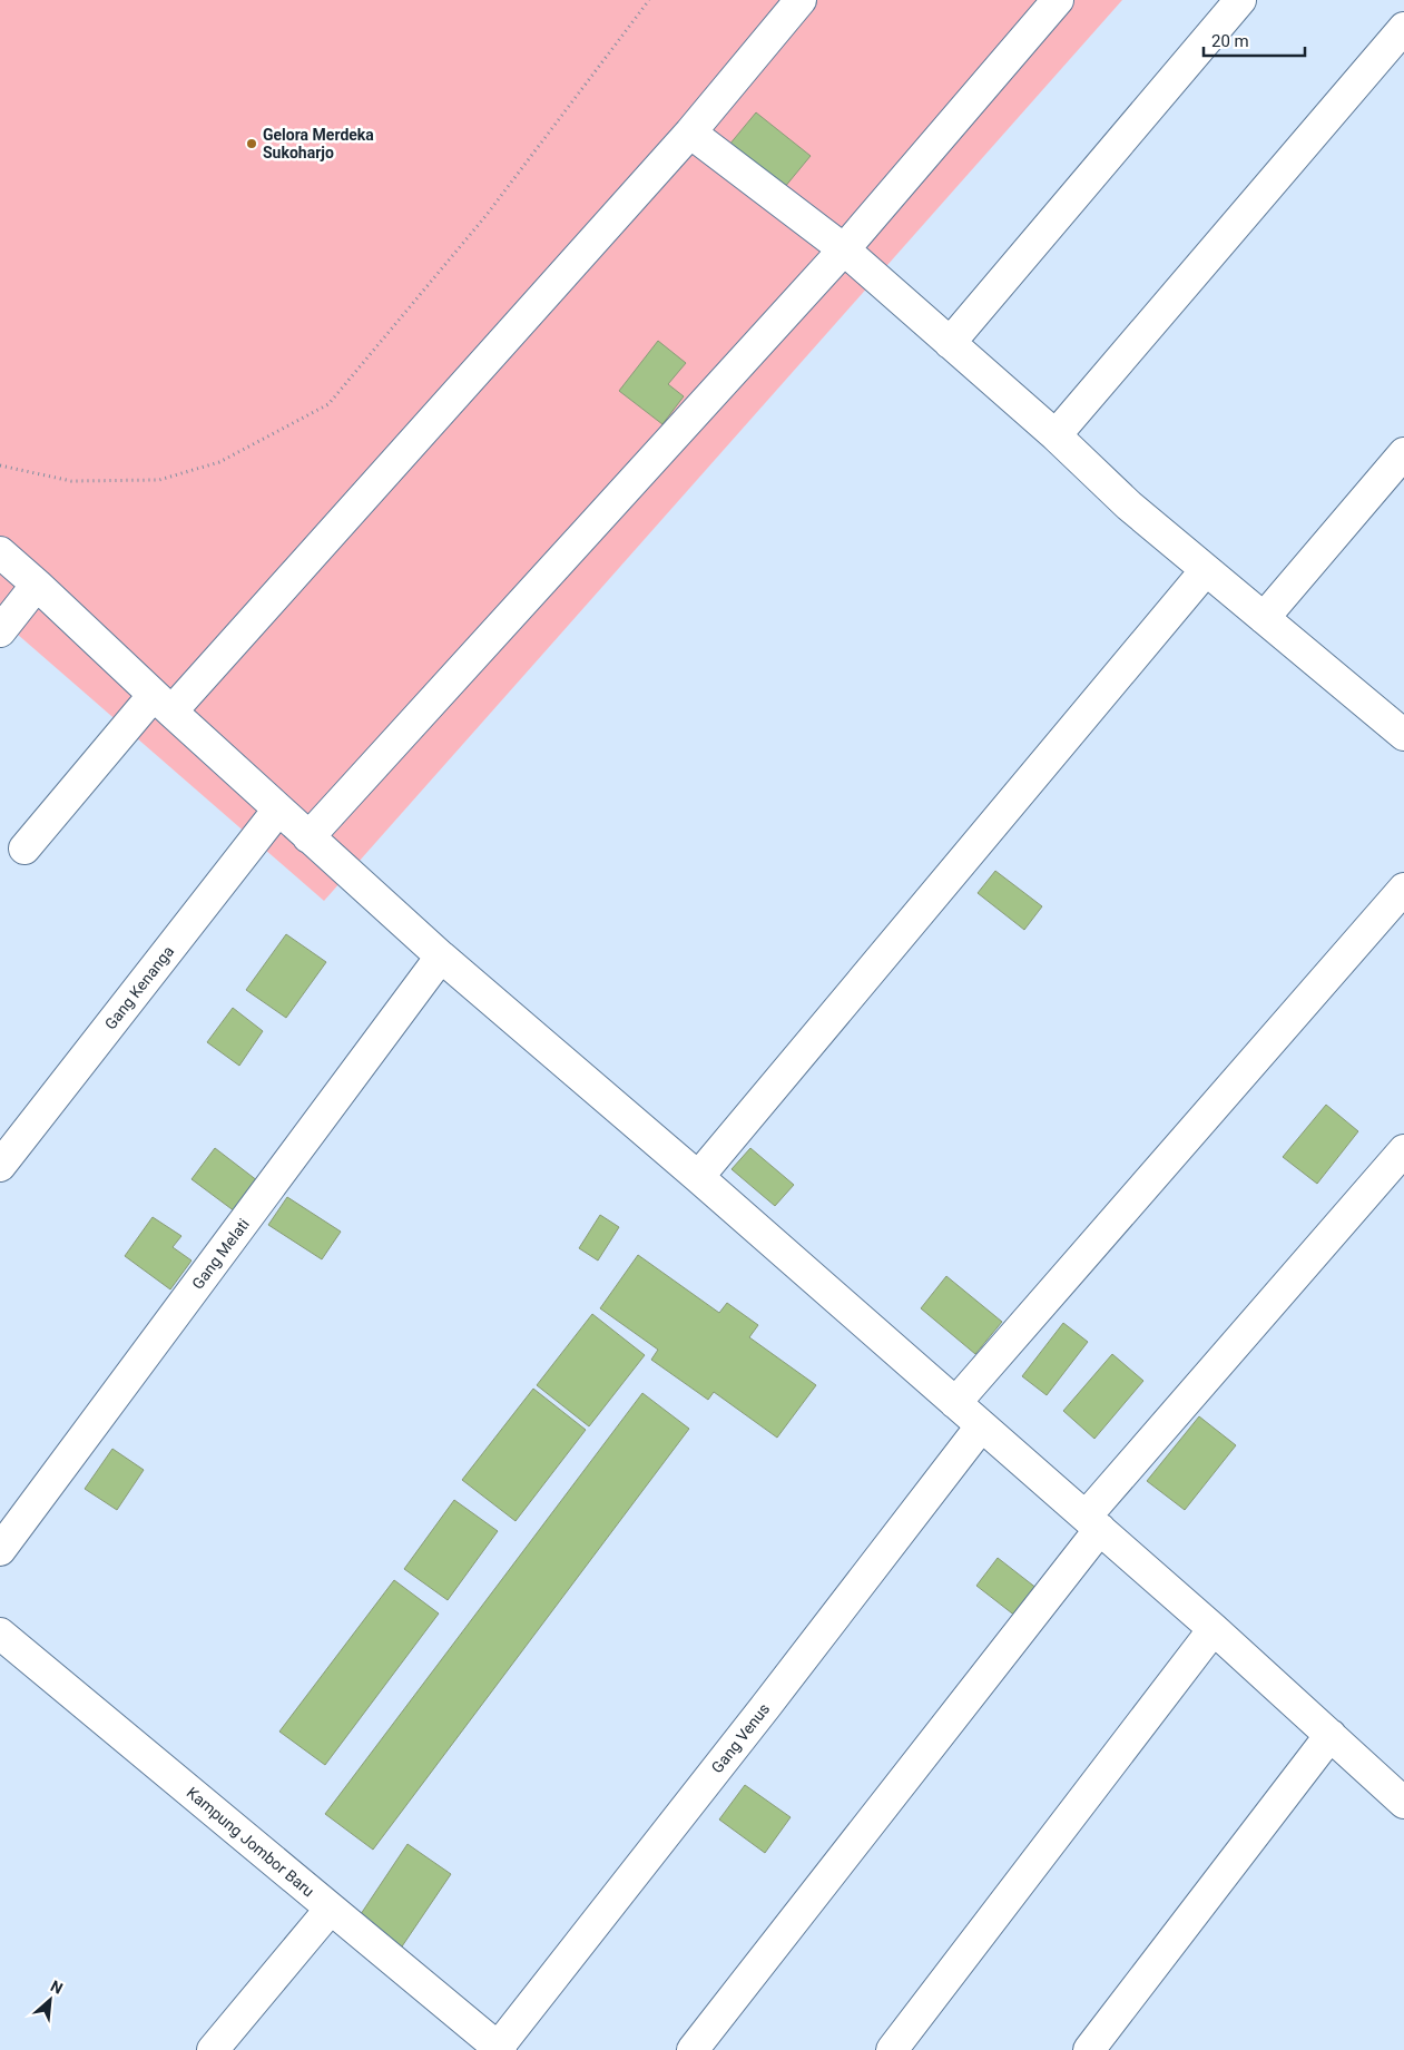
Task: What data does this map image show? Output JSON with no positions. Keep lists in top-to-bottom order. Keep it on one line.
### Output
{"streets":{"street":["Gang Kenanga","Gang Melati","Gang Venus","Kampung Jombor Baru"]},"crossings":[["Gang Venus","Kampung Jombor Baru"]],"places":["Gelora Merdeka Sukoharjo"],"scale_bar":"20 m","north":"top right"}
